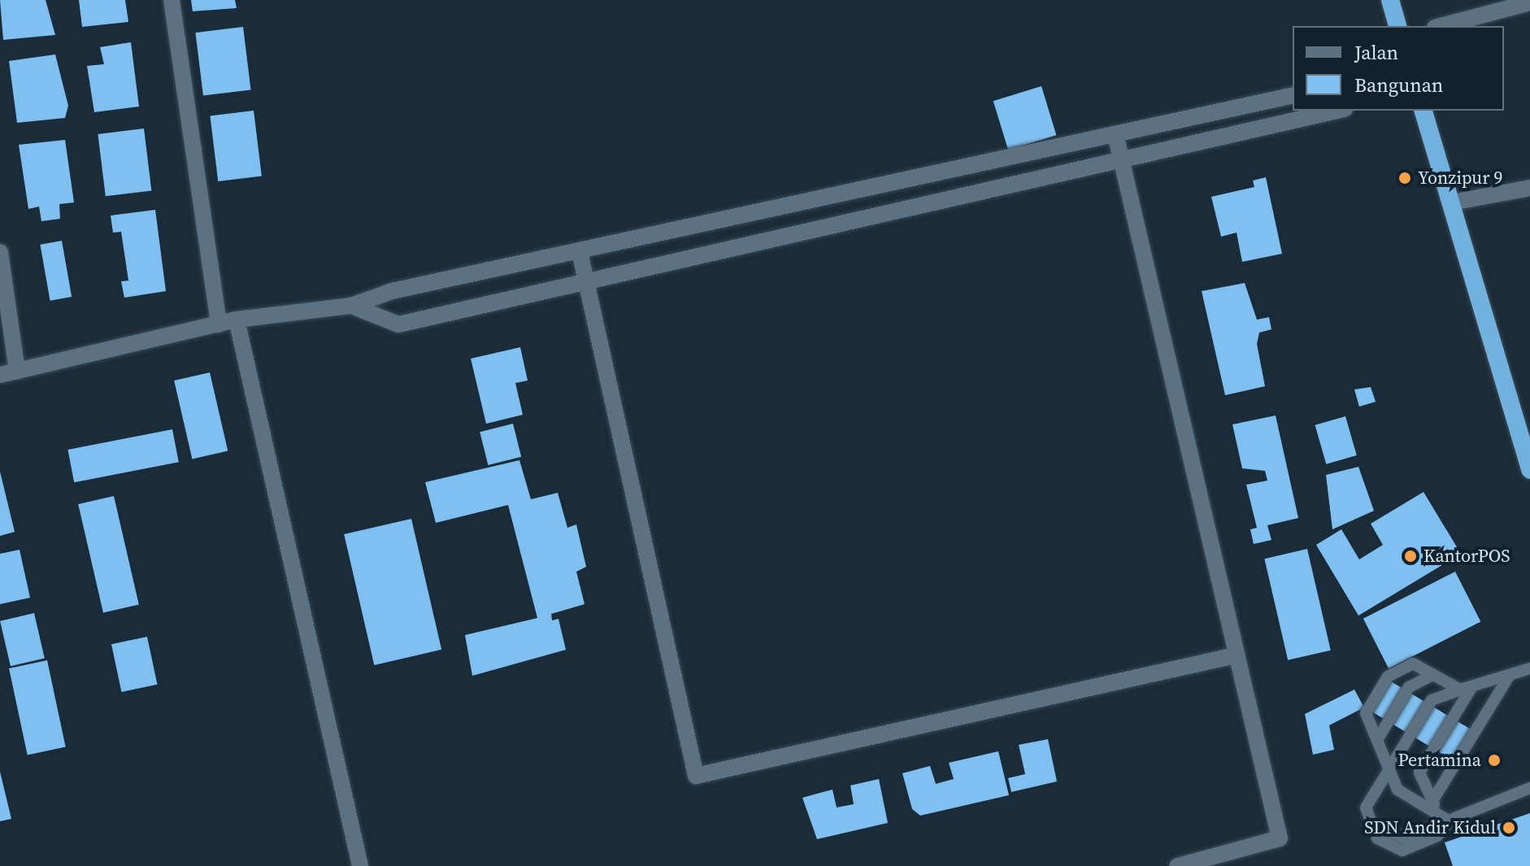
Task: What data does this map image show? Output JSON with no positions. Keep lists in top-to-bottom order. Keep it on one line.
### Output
{"places":["Yonzipur 9","KantorPOS","Pertamina","SDN Andir Kidul"],"legend":["Jalan","Bangunan"]}
